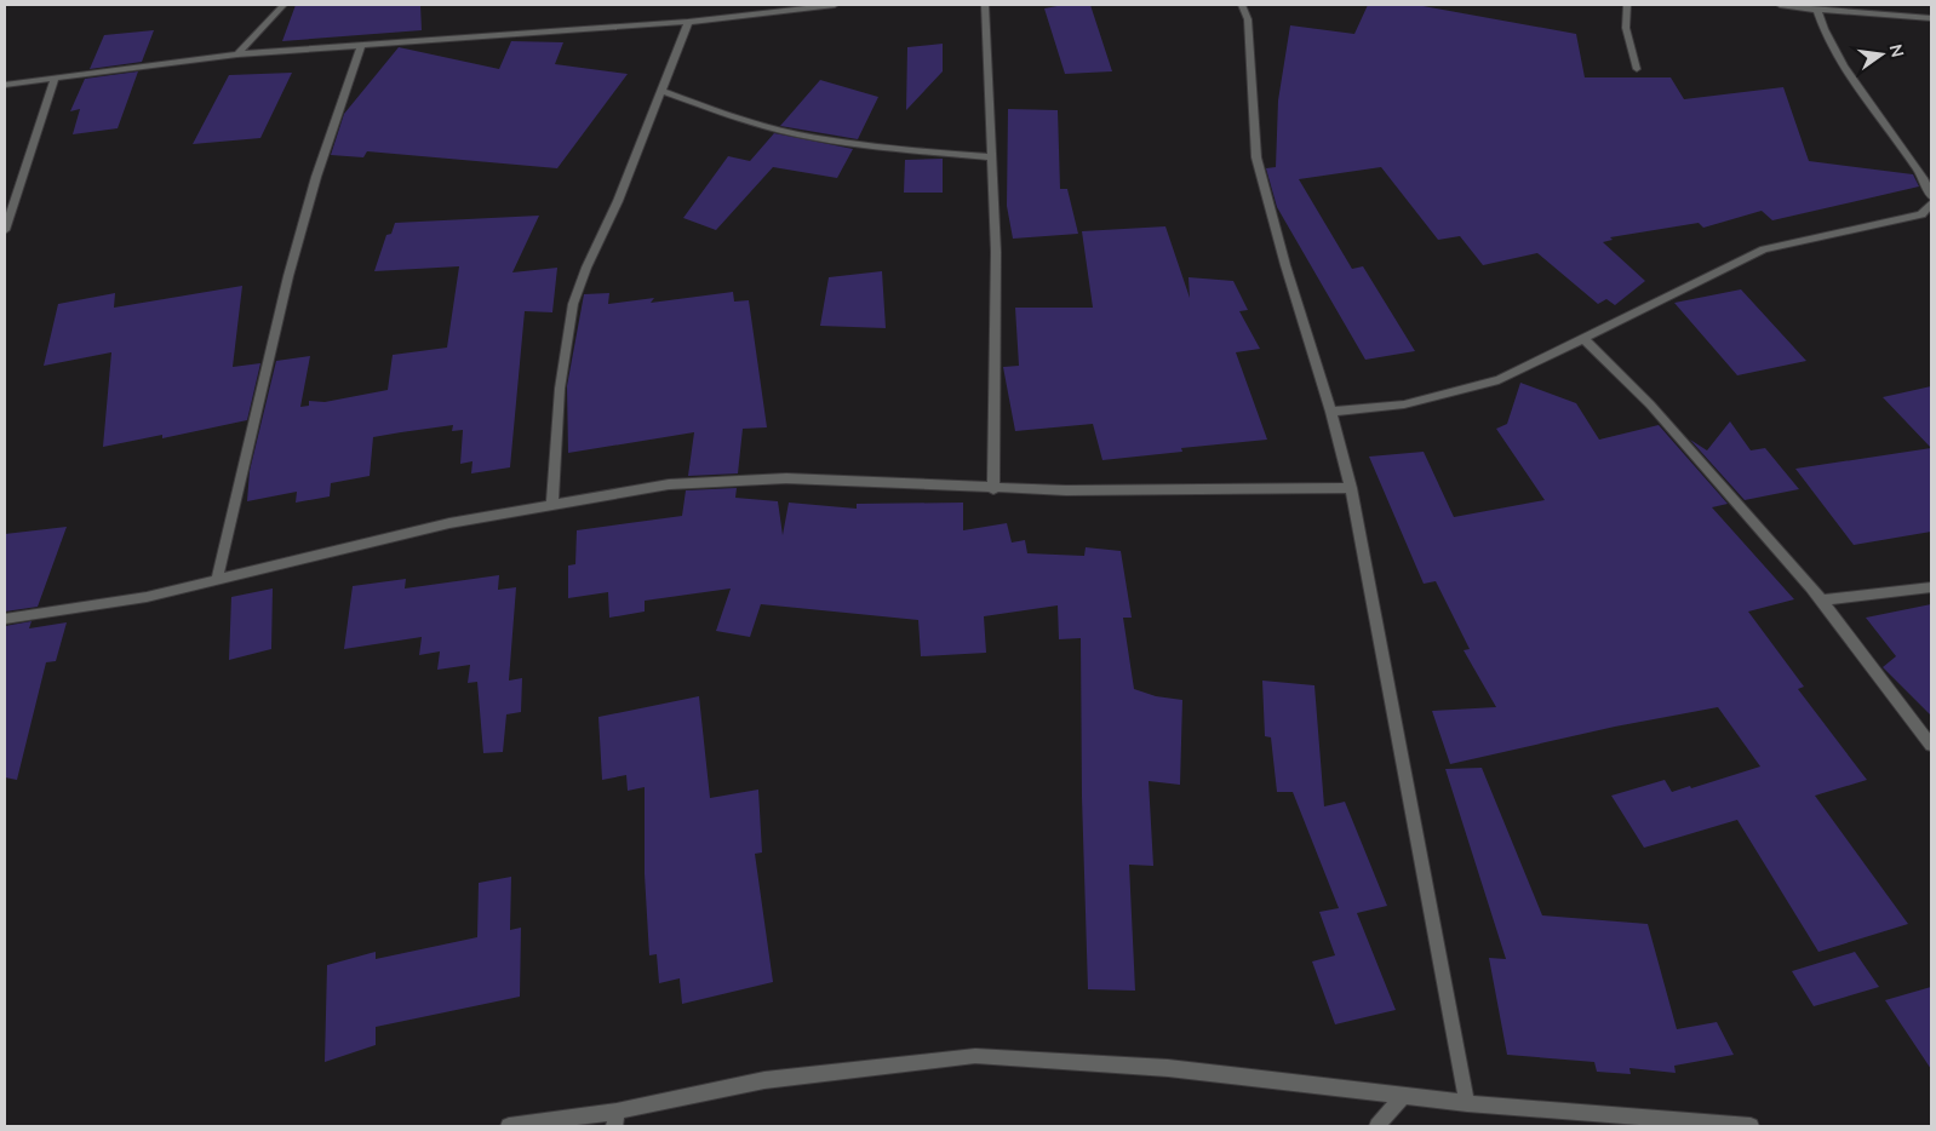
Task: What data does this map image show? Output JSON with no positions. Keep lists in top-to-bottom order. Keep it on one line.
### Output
{"north":"right"}
